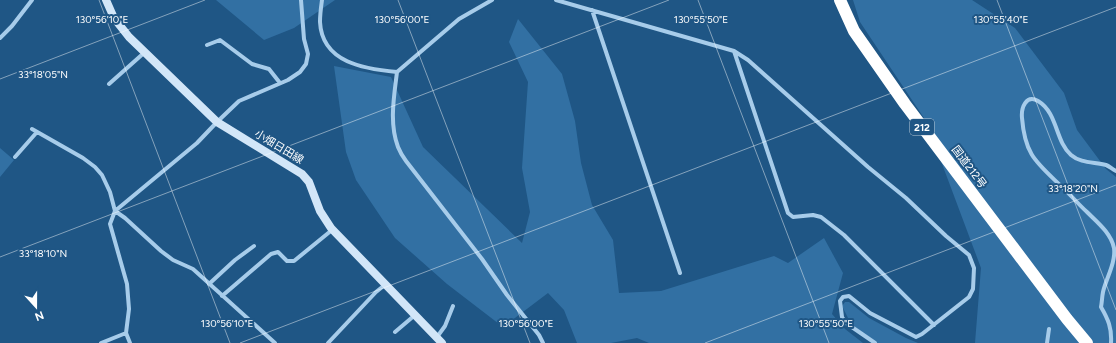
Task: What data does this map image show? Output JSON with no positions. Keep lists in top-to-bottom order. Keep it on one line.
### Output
{"streets":{"highway":["212","国道212号"],"main road":["小畑日田線"]},"north":"bottom","coordinates":["130°56'10\"E","130°56'00\"E","130°55'50\"E","130°55'40\"E","33°18'05\"N","33°18'20\"N","33°18'10\"N"]}
